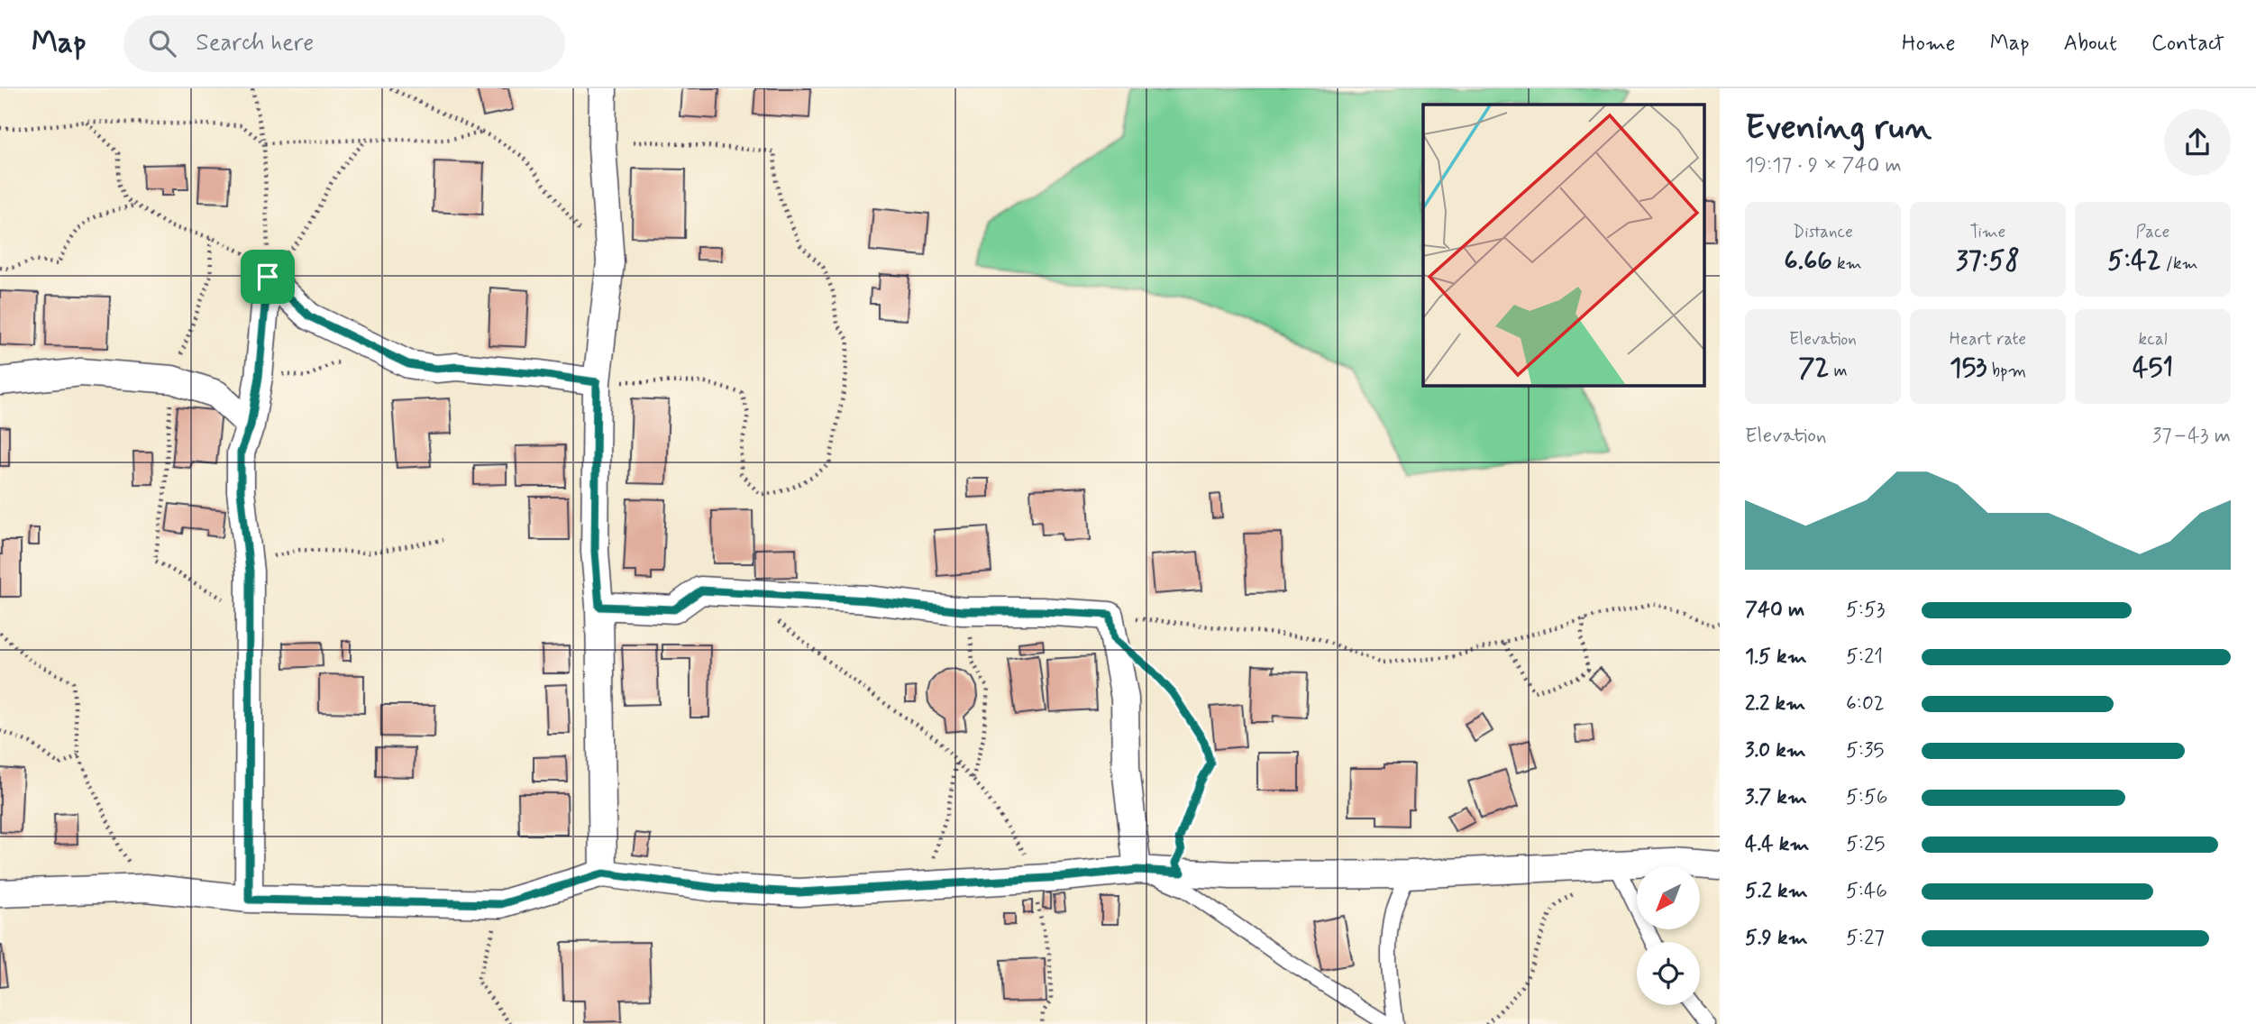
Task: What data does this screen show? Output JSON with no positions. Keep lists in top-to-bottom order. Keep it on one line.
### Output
{"north":"bottom left","page":{"header":"Map","search":"Search here","nav":["Home","Map","About","Contact"],"heading":["Evening run","19:17 · 9 × 740 m"],"stats":[["Distance","6.66 km"],["Time","37:58"],["Pace","5:42 /km"],["Elevation","72 m"],["Heart rate","153 bpm"],["kcal","451"]],"chart":["Elevation","37–43 m"],"list":[{"name":"740 m","note":"5:53"},{"name":"1.5 km","note":"5:21"},{"name":"2.2 km","note":"6:02"},{"name":"3.0 km","note":"5:35"},{"name":"3.7 km","note":"5:56"},{"name":"4.4 km","note":"5:25"},{"name":"5.2 km","note":"5:46"},{"name":"5.9 km","note":"5:27"}]}}
